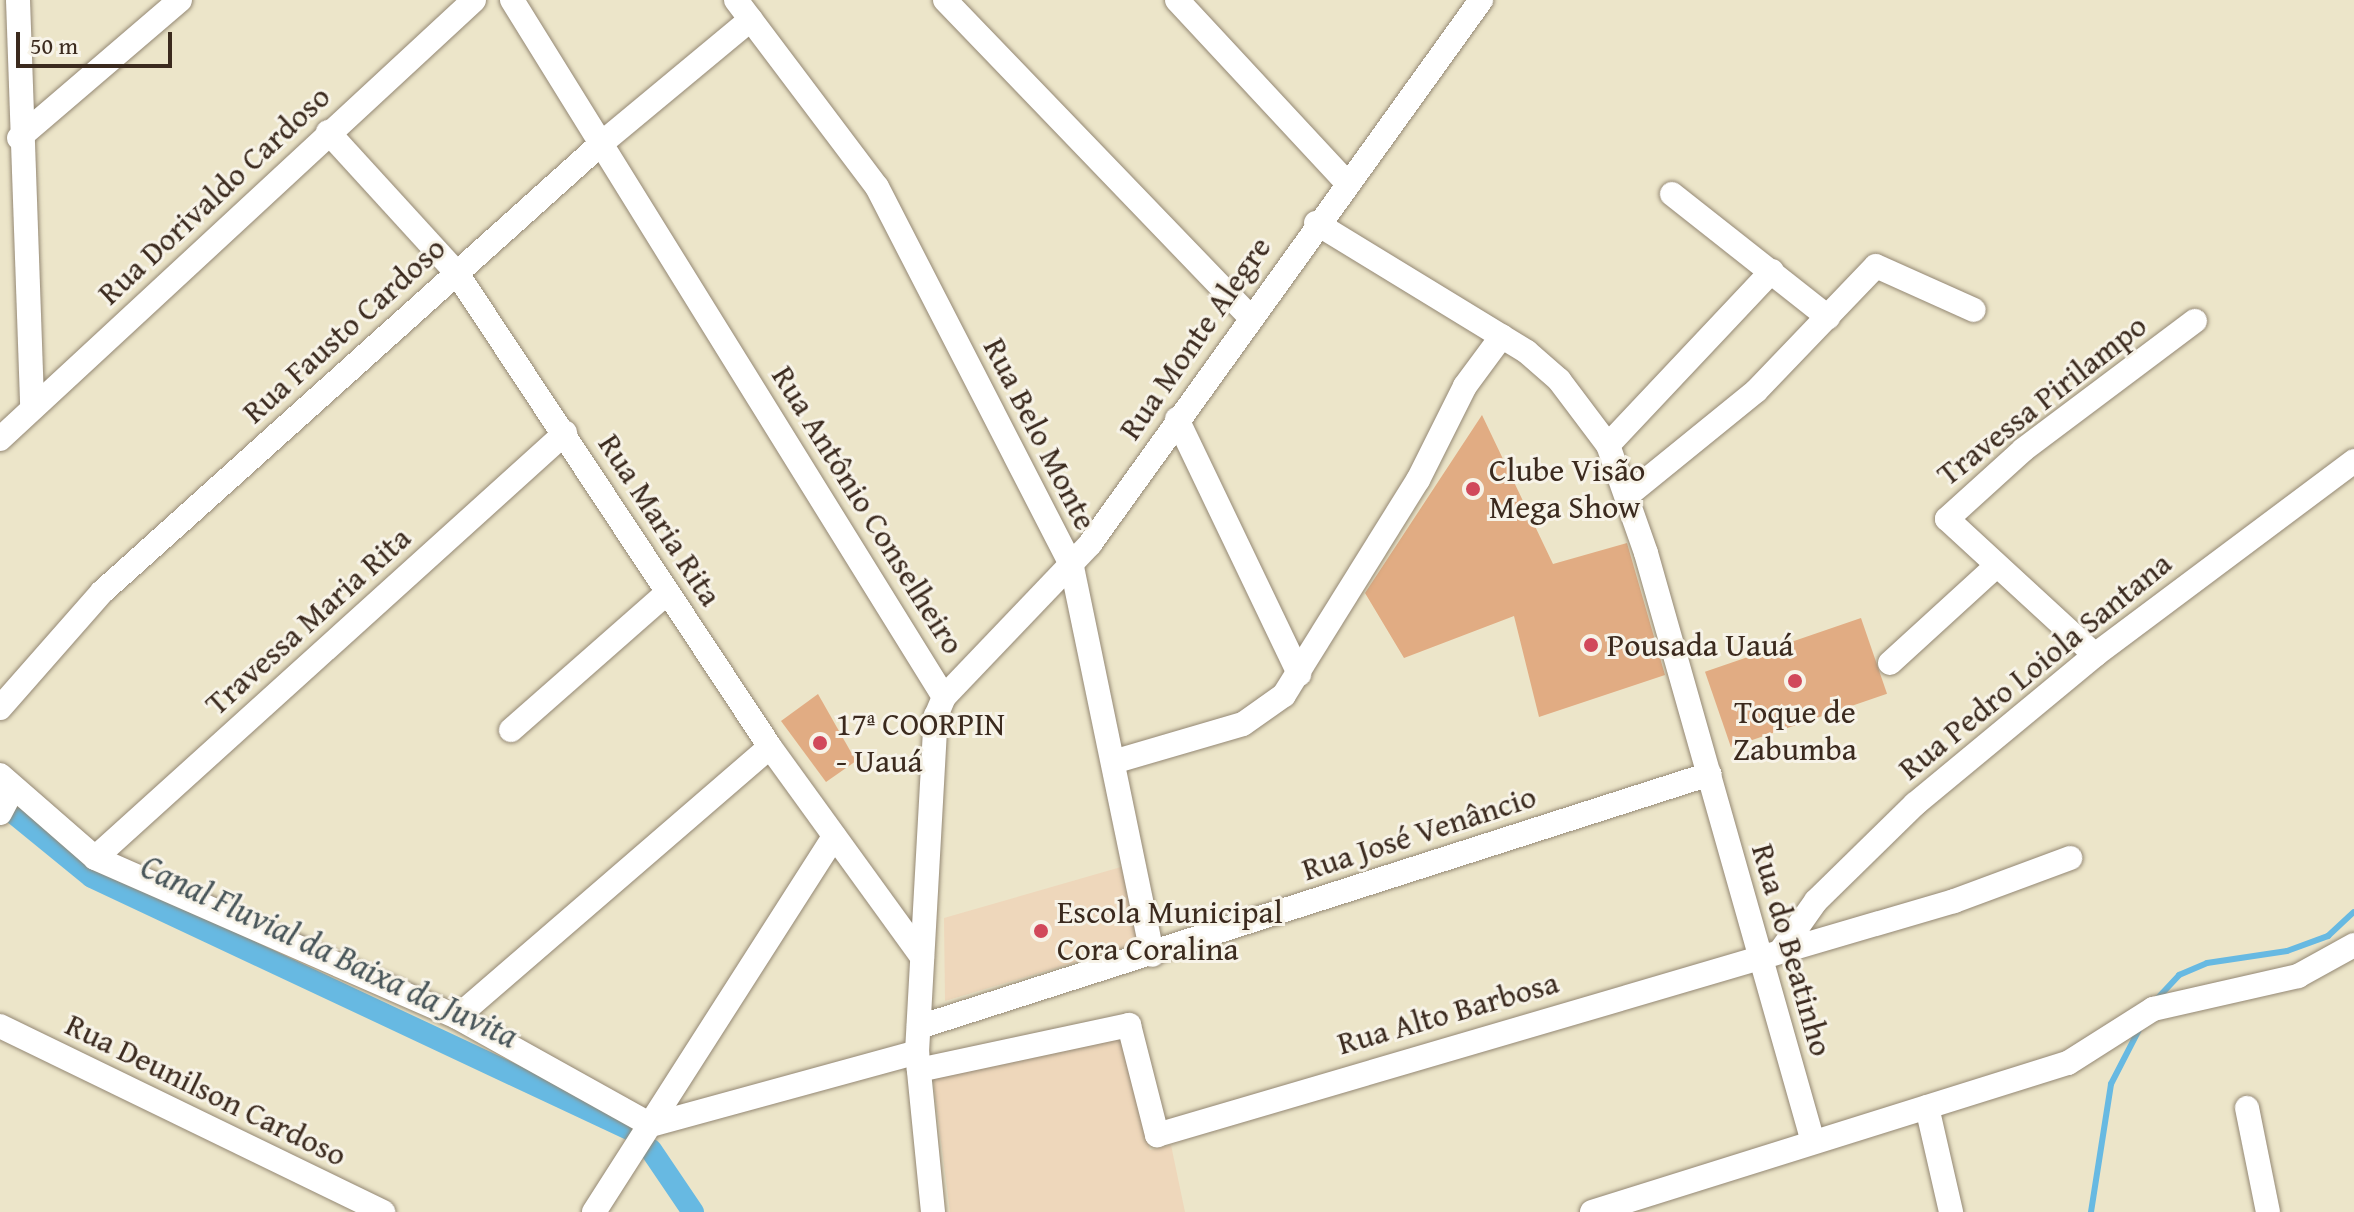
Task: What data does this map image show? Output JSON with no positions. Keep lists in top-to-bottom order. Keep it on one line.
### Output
{"streets":{"street":["Rua Dorivaldo Cardoso","Rua Fausto Cardoso","Rua Monte Alegre","Travessa Pirilampo","Rua Belo Monte","Rua Antônio Conselheiro","Rua Maria Rita","Travessa Maria Rita","Rua Pedro Loiola Santana","Rua José Venâncio","Rua do Beatinho","Rua Alto Barbosa","Rua Deunilson Cardoso"]},"crossings":[["Rua Dorivaldo Cardoso","Rua Maria Rita"],["Rua Fausto Cardoso","Rua Belo Monte"],["Rua Fausto Cardoso","Rua Antônio Conselheiro"],["Rua Fausto Cardoso","Rua Maria Rita"],["Rua Monte Alegre","Rua Belo Monte"],["Rua Monte Alegre","Rua Antônio Conselheiro"],["Travessa Pirilampo","Rua Pedro Loiola Santana"],["Rua Belo Monte","Rua José Venâncio"],["Rua Antônio Conselheiro","Rua Maria Rita"],["Rua Antônio Conselheiro","Rua José Venâncio"],["Rua Antônio Conselheiro","Rua Alto Barbosa"],["Rua Maria Rita","Travessa Maria Rita"],["Rua Pedro Loiola Santana","Rua do Beatinho"],["Rua Pedro Loiola Santana","Rua Alto Barbosa"],["Rua José Venâncio","Rua do Beatinho"],["Rua do Beatinho","Rua Alto Barbosa"]],"water":["Canal Fluvial da Baixa da Juvita"],"places":["Clube Visão Mega Show","Pousada Uauá","Toque de Zabumba","17ª COORPIN - Uauá","Escola Municipal Cora Coralina"],"scale_bar":"50 m"}
